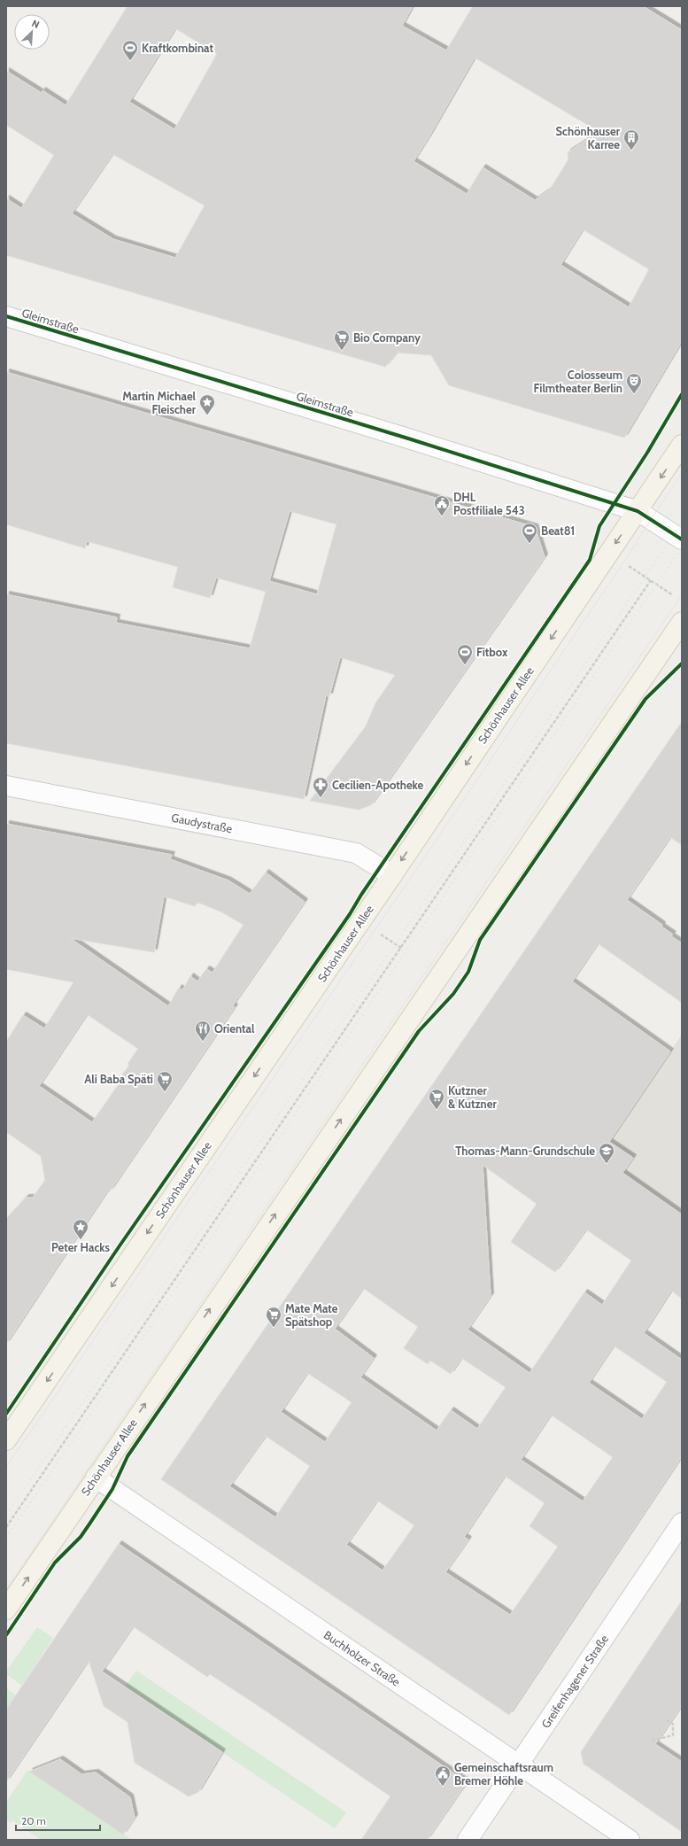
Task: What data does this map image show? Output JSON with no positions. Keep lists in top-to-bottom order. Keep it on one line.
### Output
{"streets":{"main road":["Schönhauser Allee"],"street":["Gleimstraße","Gaudystraße","Buchholzer Straße","Greifenhagener Straße"]},"crossings":[["Gleimstraße","Schönhauser Allee"],["Schönhauser Allee","Gaudystraße"],["Schönhauser Allee","Buchholzer Straße"],["Buchholzer Straße","Greifenhagener Straße"]],"places":{"sports":["Kraftkombinat","Beat81","Fitbox"],"building":["Schönhauser Karree"],"supermarket":["Bio Company","Ali Baba Späti","Kutzner & Kutzner","Mate Mate Spätshop"],"theatre":["Colosseum Filmtheater Berlin"],"place":["Martin Michael Fleischer","Peter Hacks"],"public building":["DHL Postfiliale 543","Gemeinschaftsraum Bremer Höhle"],"pharmacy":["Cecilien-Apotheke"],"restaurant":["Oriental"],"school or university":["Thomas-Mann-Grundschule"]},"scale_bar":"20 m","north":"top right"}
